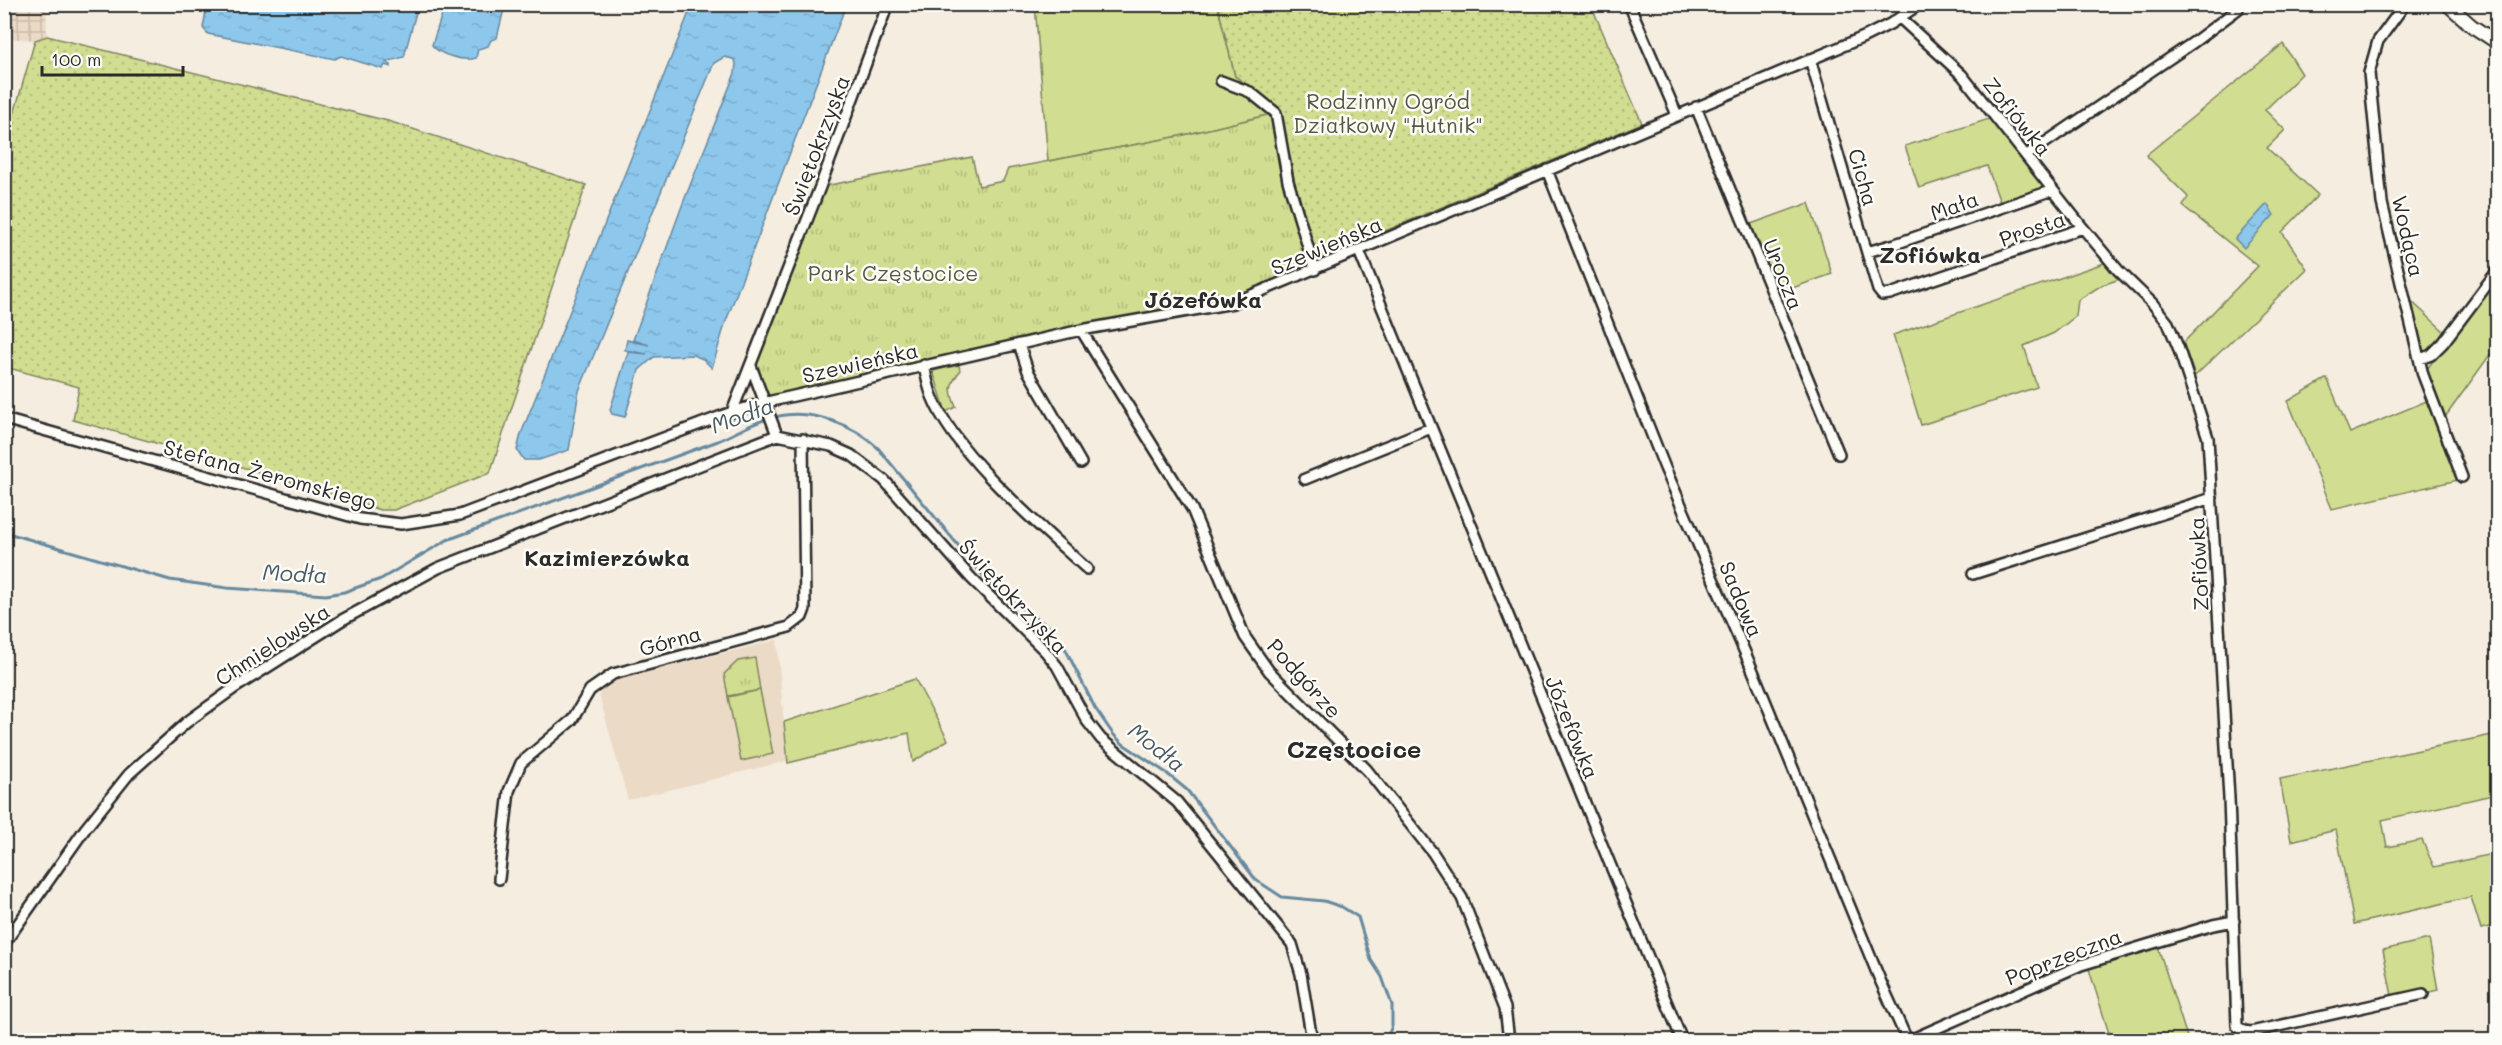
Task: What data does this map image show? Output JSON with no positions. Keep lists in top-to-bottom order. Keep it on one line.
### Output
{"streets":{"street":["Zofiówka","Świętokrzyska","Cicha","Mała","Prosta","Wodąca","Szewieńska","Urocza","Stefana Żeromskiego","Sadowa","Górna","Chmielowska","Podgórze","Józefówka","Poprzeczna"]},"crossings":[["Zofiówka","Mała"],["Zofiówka","Prosta"],["Zofiówka","Szewieńska"],["Zofiówka","Poprzeczna"],["Świętokrzyska","Stefana Żeromskiego"],["Świętokrzyska","Górna"],["Świętokrzyska","Chmielowska"],["Cicha","Mała"],["Cicha","Prosta"],["Cicha","Szewieńska"],["Szewieńska","Urocza"],["Szewieńska","Stefana Żeromskiego"],["Szewieńska","Sadowa"],["Szewieńska","Podgórze"],["Szewieńska","Józefówka"],["Sadowa","Poprzeczna"]],"districts":["Zofiówka","Józefówka","Kazimierzówka","Częstocice"],"water":["Modła"],"parks":["Rodzinny Ogród Działkowy \"Hutnik\"","Park Częstocice"],"scale_bar":"100 m"}
